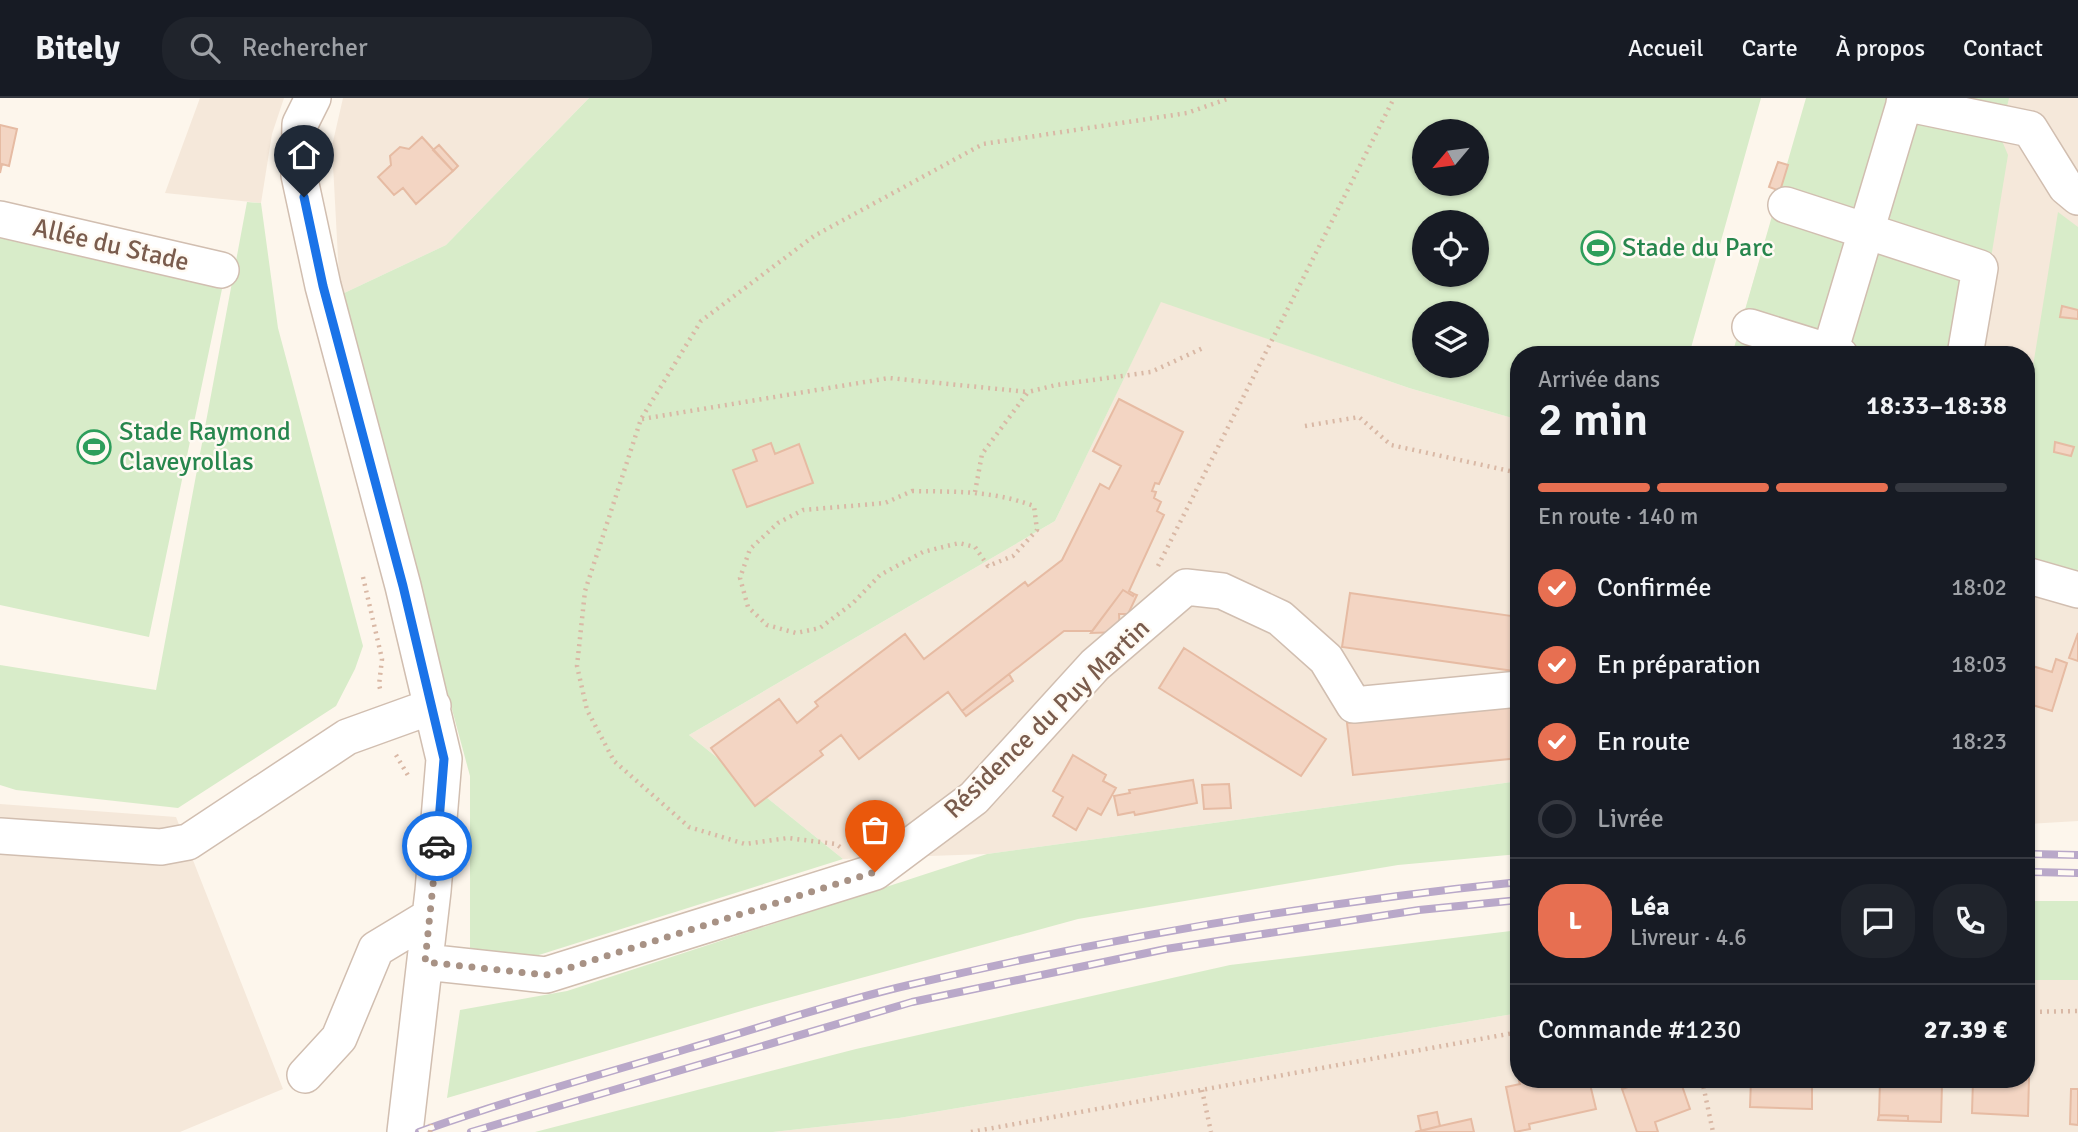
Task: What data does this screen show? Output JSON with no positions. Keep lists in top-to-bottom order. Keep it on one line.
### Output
{"streets":{"street":["Allée du Stade","Résidence du Puy Martin"]},"places":{"sports":["Stade du Parc","Stade Raymond Claveyrollas"]},"north":"bottom left","page":{"header":"Bitely","search":"Rechercher","nav":["Accueil","Carte","À propos","Contact"],"heading":["2 min","Arrivée dans","18:33–18:38"],"panel":["Léa","Livreur · 4.6","Commande #1230","27.39 €"],"bar":"En route · 140 m","list":[["Confirmée","18:02"],["En préparation","18:03"],["En route","18:23"],"Livrée"],"round":"L"}}
